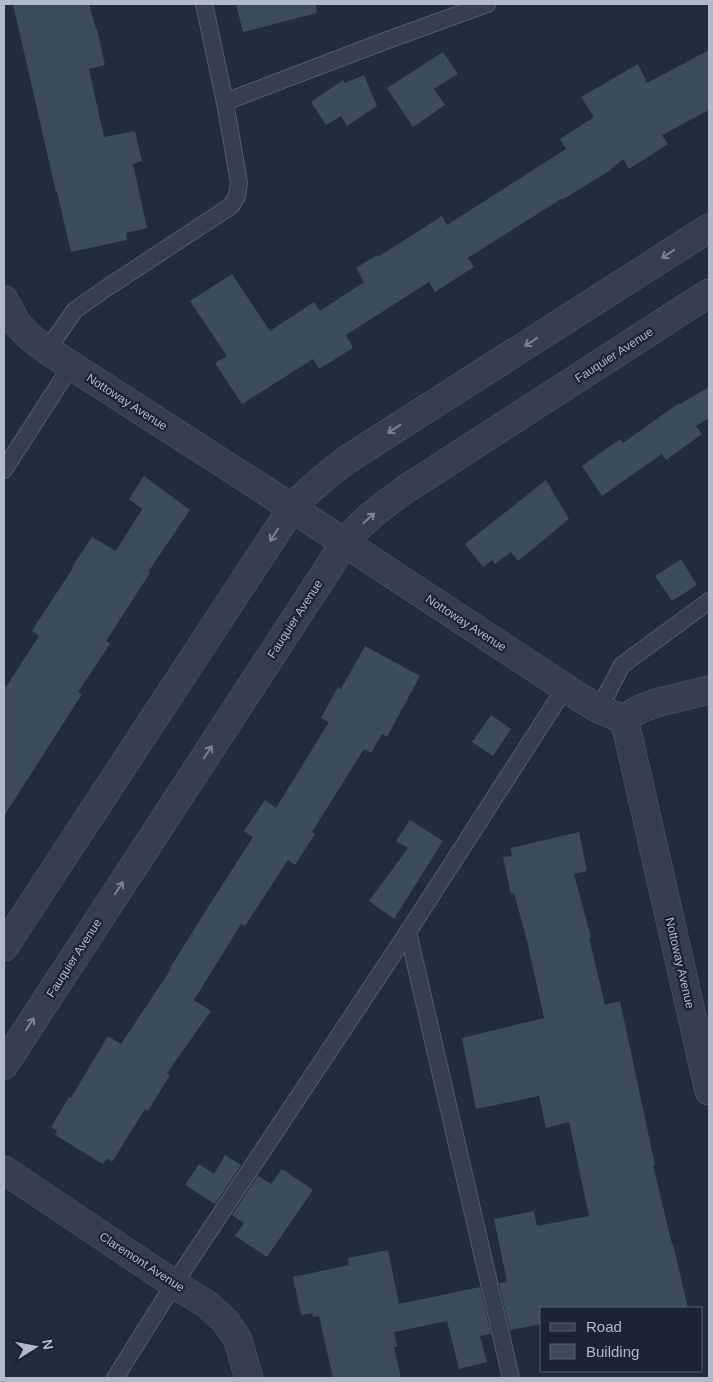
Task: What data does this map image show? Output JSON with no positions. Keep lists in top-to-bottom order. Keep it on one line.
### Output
{"streets":{"street":["Fauquier Avenue","Nottoway Avenue","Claremont Avenue"]},"crossings":[["Fauquier Avenue","Nottoway Avenue"]],"legend":["Road","Building"],"north":"right"}
